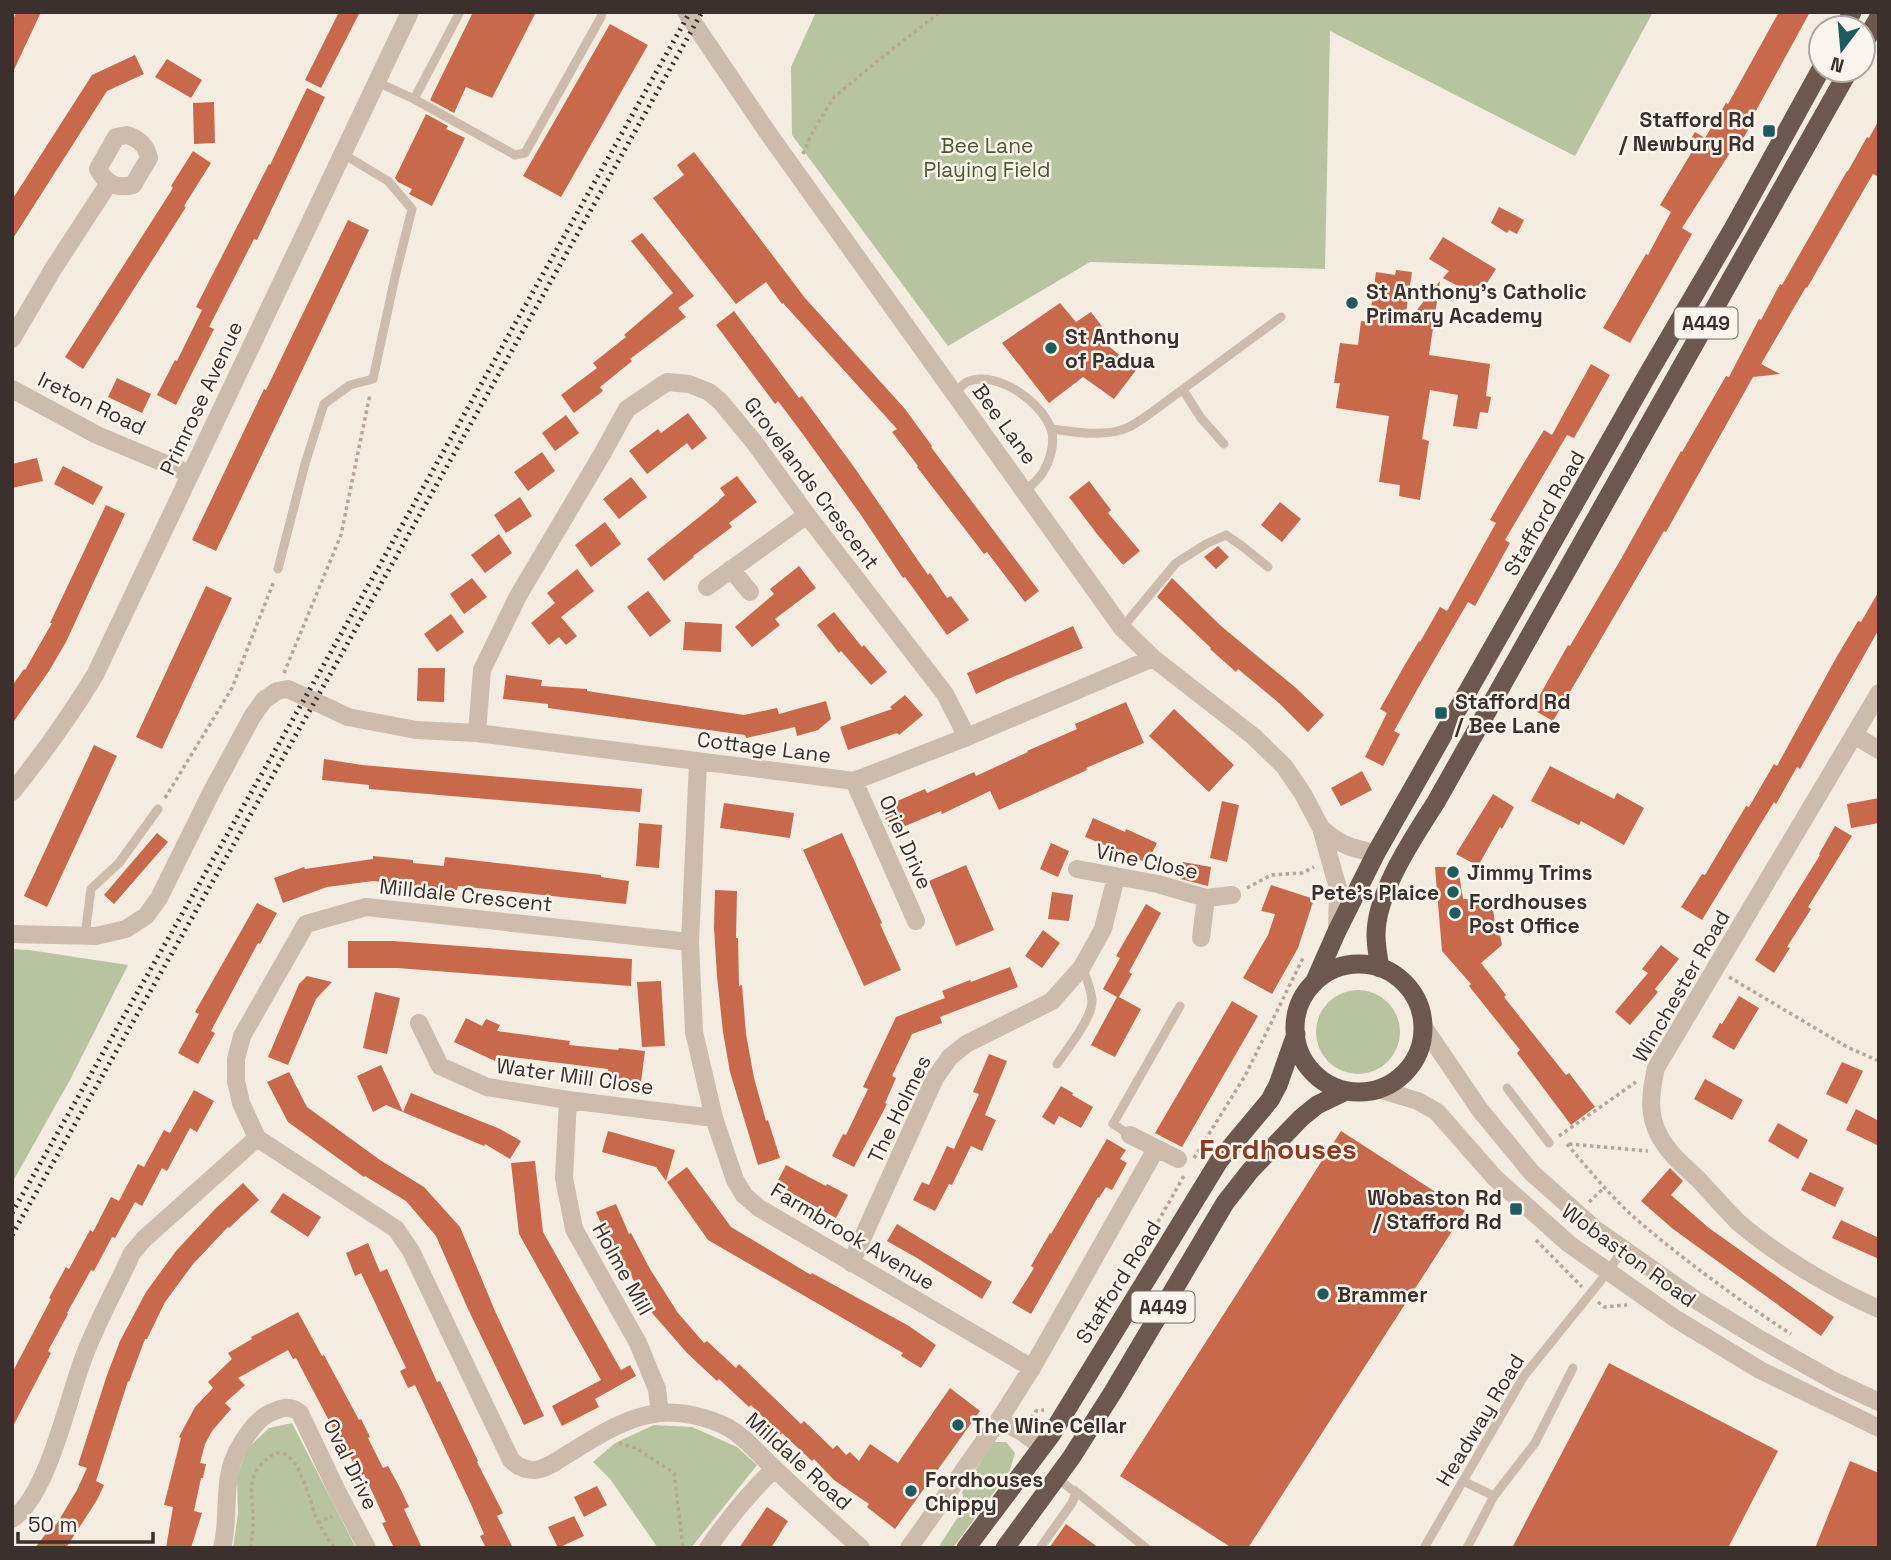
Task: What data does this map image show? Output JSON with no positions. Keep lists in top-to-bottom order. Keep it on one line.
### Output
{"streets":{"highway":["A449","Stafford Road"],"street":["Primrose Avenue","Ireton Road","Bee Lane","Grovelands Crescent","Cottage Lane","Oriel Drive","Vine Close","Milldale Crescent","Winchester Road","Water Mill Close","The Holmes","Farmbrook Avenue","Wobaston Road","Holme Mill","Milldale Road","Oval Drive"],"lane":["Headway Road"]},"crossings":[["A449","Stafford Road"],["A449","Wobaston Road"],["Primrose Avenue","Ireton Road"],["Bee Lane","Stafford Road"],["Bee Lane","Cottage Lane"],["Grovelands Crescent","Cottage Lane"],["Stafford Road","Farmbrook Avenue"],["Stafford Road","Wobaston Road"],["Cottage Lane","Oriel Drive"],["Cottage Lane","Farmbrook Avenue"],["Vine Close","The Holmes"],["Milldale Crescent","Farmbrook Avenue"],["Milldale Crescent","Milldale Road"],["Water Mill Close","Farmbrook Avenue"],["Water Mill Close","Holme Mill"],["The Holmes","Farmbrook Avenue"],["Wobaston Road","Headway Road"],["Holme Mill","Milldale Road"]],"districts":["Fordhouses"],"parks":["Bee Lane Playing Field"],"places":{"transit":["Stafford Rd / Newbury Rd","Stafford Rd / Bee Lane","Wobaston Rd / Stafford Rd"],"other":["St Anthony's Catholic Primary Academy","St Anthony of Padua","Jimmy Trims","Pete's Plaice","Fordhouses Post Office","Brammer","The Wine Cellar","Fordhouses Chippy"]},"scale_bar":"50 m","north":"bottom"}
